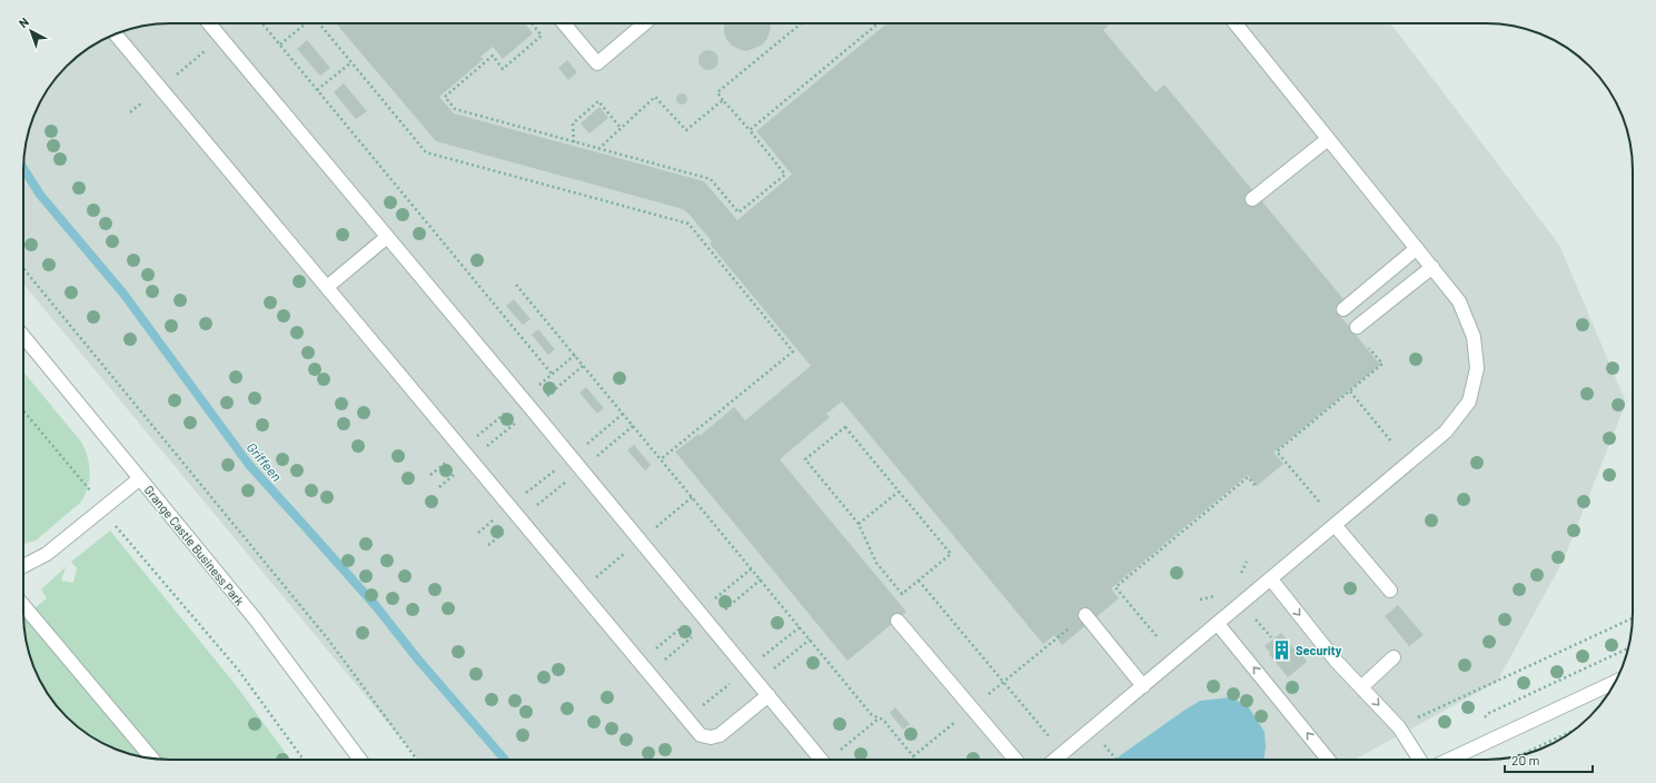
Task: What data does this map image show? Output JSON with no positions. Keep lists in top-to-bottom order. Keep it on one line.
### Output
{"streets":{"street":["Grange Castle Business Park"]},"water":["Griffeen"],"places":{"building":["Security"]},"scale_bar":"20 m","north":"top left"}
